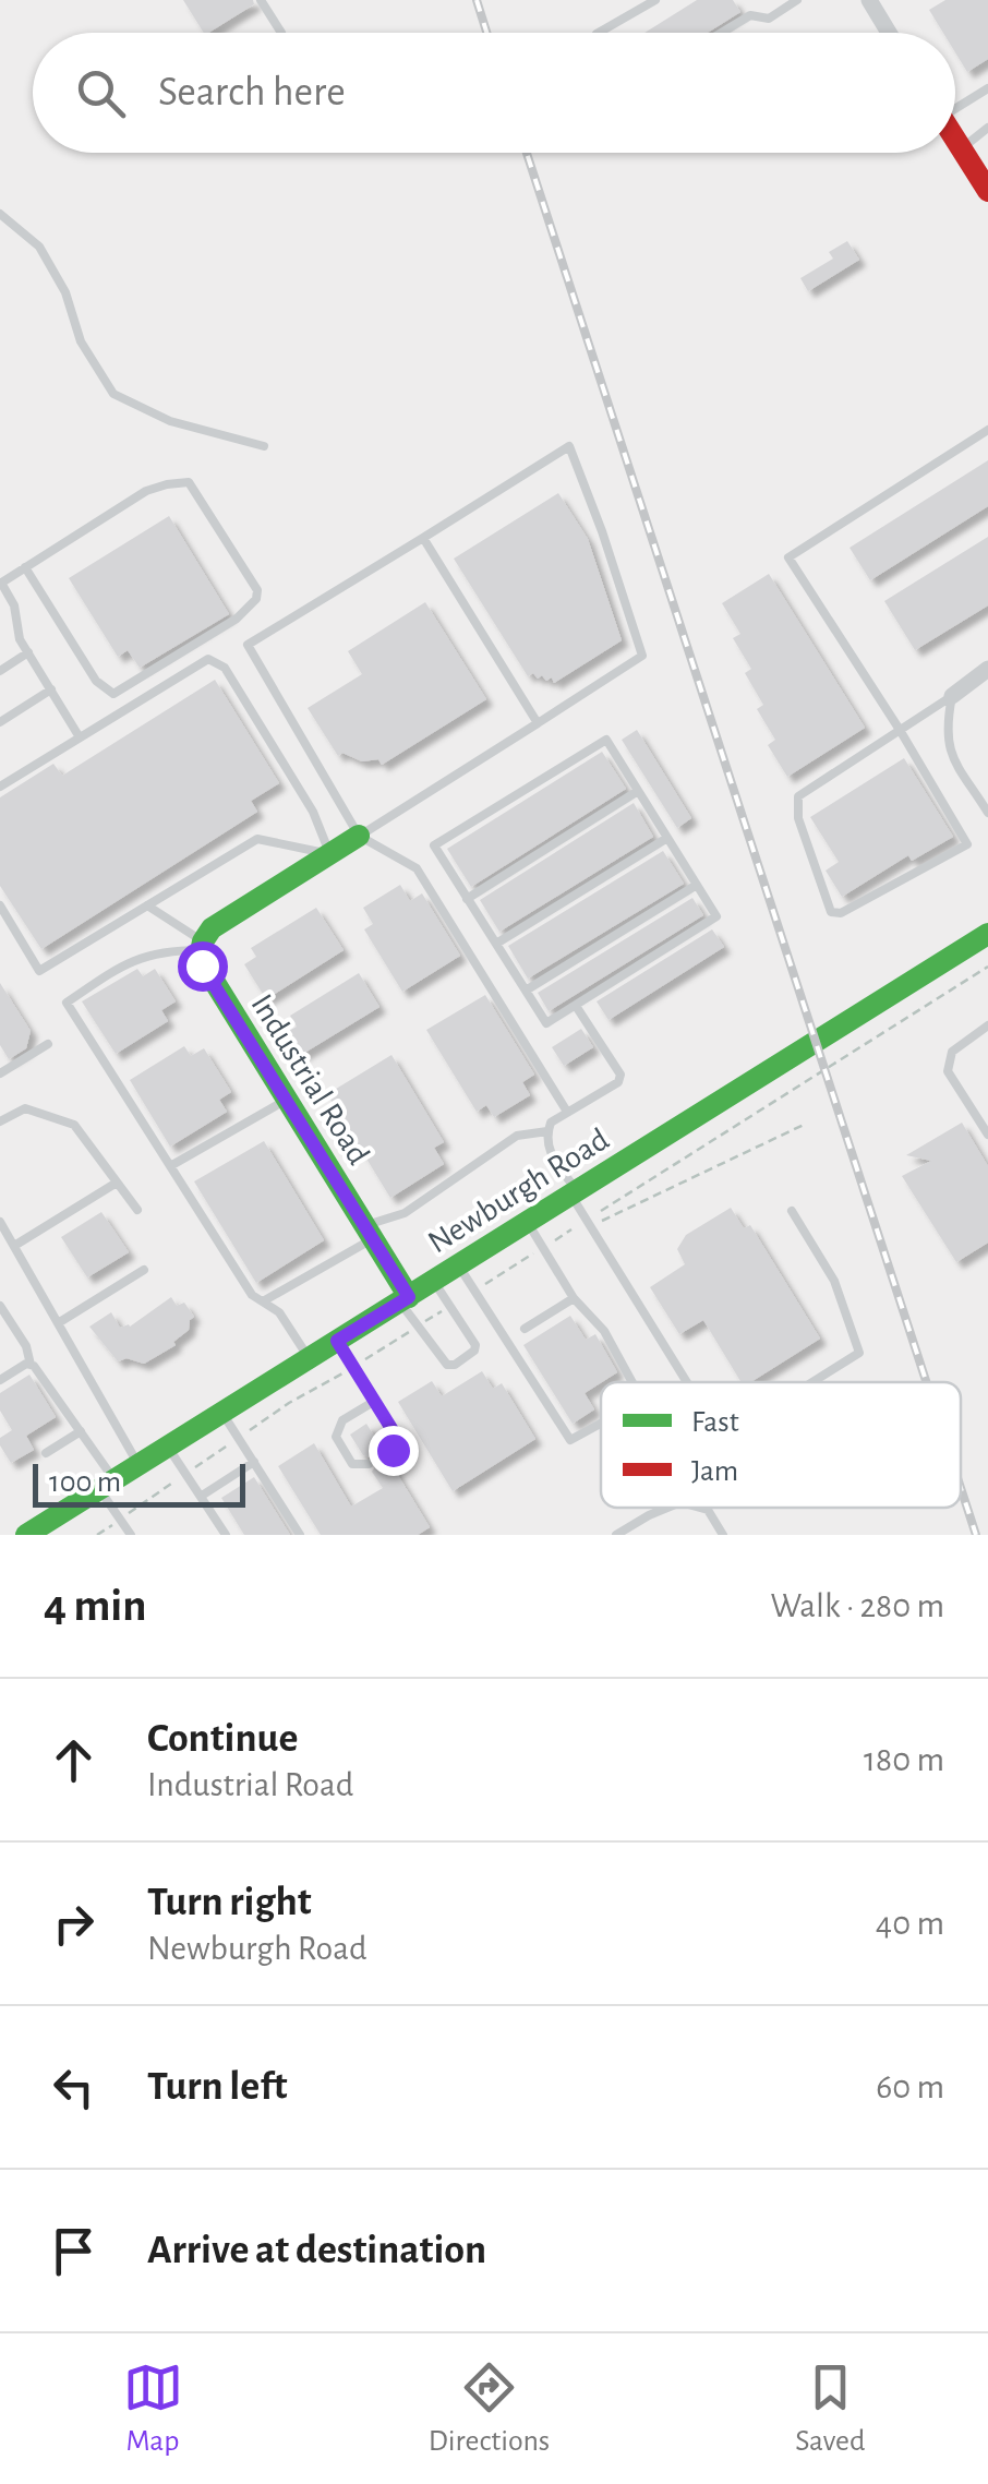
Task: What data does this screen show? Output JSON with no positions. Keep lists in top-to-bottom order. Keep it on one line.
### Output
{"streets":{"main road":["Industrial Road","Newburgh Road"]},"crossings":[["Industrial Road","Newburgh Road"]],"legend":["Fast","Jam"],"scale_bar":"100 m","page":{"search":"Search here","scale":"100 m","heading":["4 min","Walk · 280 m"],"list":[["Continue","Industrial Road","180 m"],["Turn right","Newburgh Road","40 m"],["Turn left","60 m"],"Arrive at destination"],"nav":["Map","Directions","Saved"]}}
